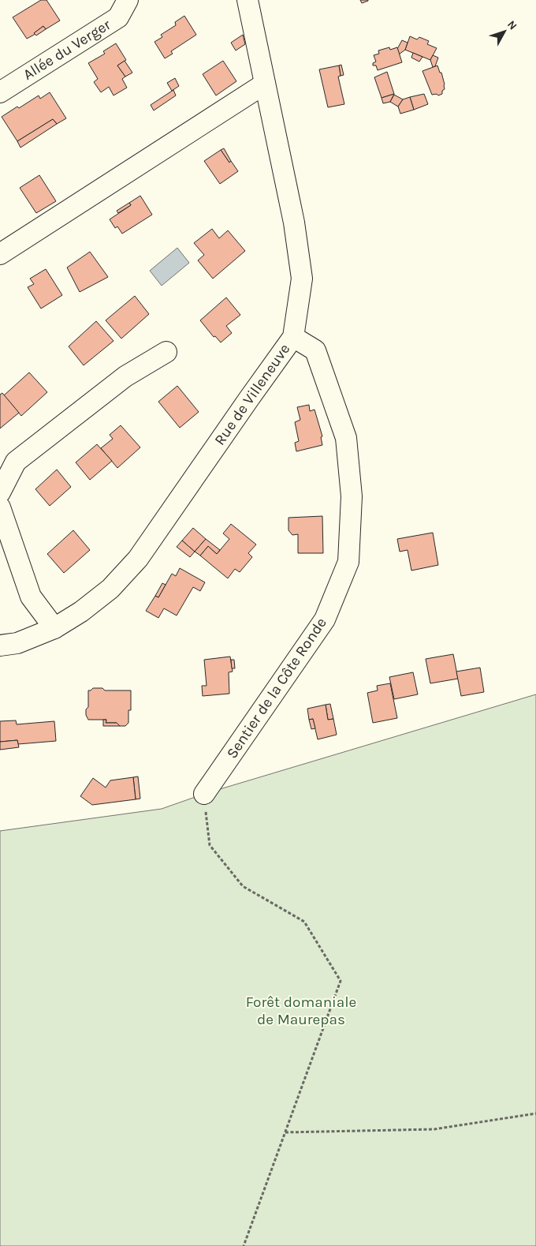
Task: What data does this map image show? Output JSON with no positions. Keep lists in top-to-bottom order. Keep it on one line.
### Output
{"streets":{"street":["Allée du Verger","Rue de Villeneuve","Sentier de la Côte Ronde"]},"crossings":[["Rue de Villeneuve","Sentier de la Côte Ronde"]],"parks":["Forêt domaniale de Maurepas"],"north":"top right"}
